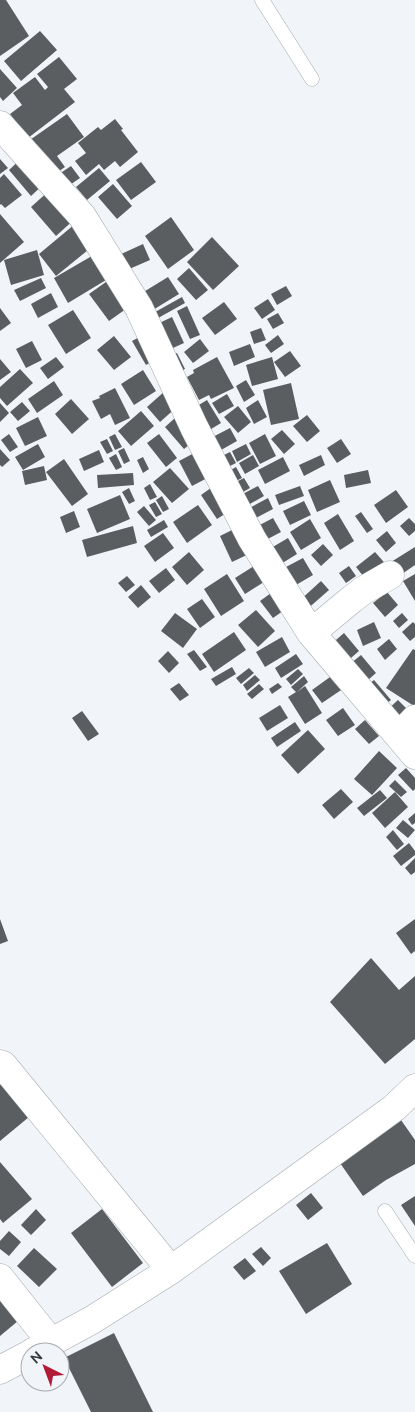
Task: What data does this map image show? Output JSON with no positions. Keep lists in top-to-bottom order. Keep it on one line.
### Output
{"north":"top left"}
